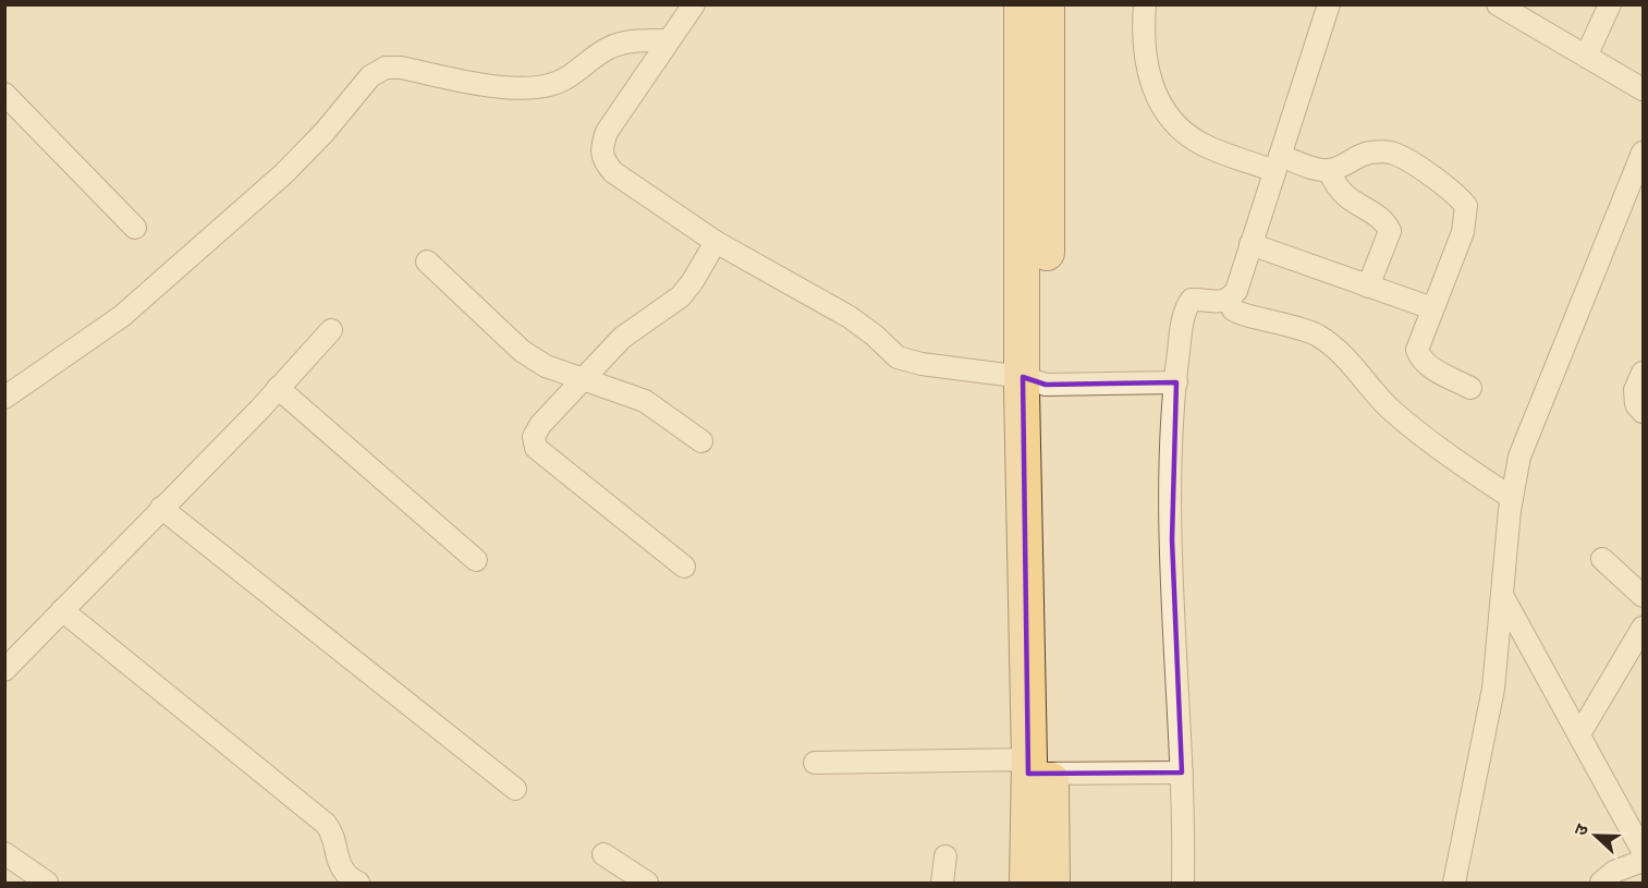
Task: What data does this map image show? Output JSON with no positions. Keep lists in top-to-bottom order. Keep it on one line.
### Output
{"north":"left"}
